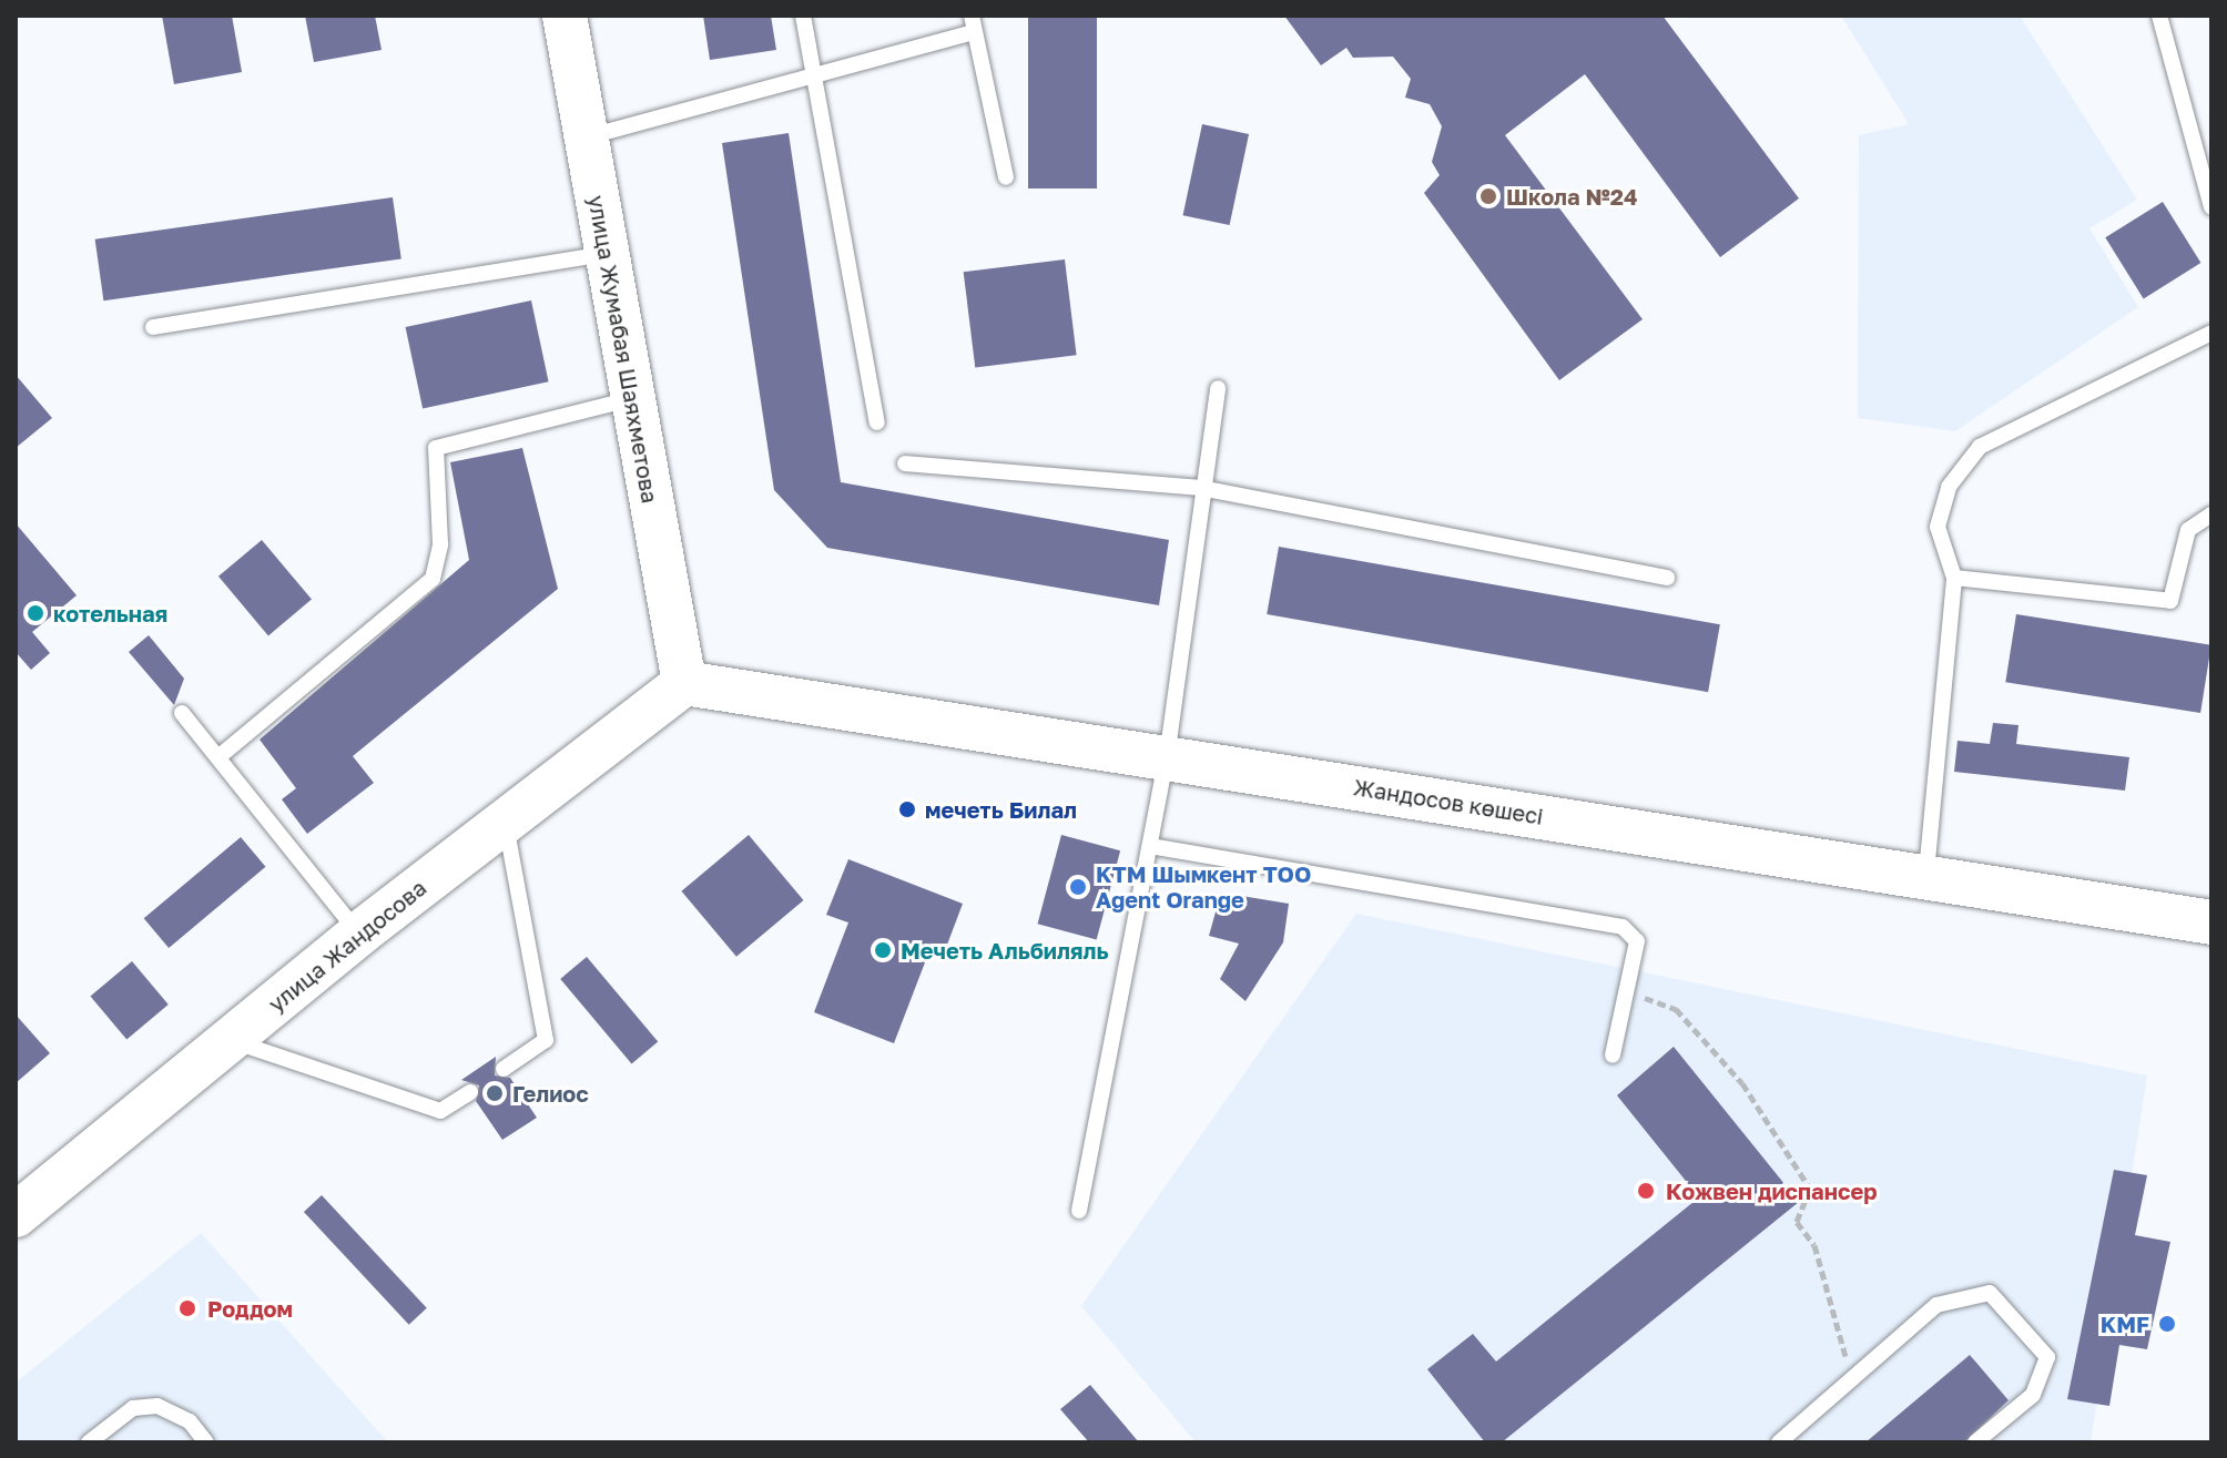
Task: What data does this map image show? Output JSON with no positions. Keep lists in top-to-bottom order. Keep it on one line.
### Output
{"streets":{"street":["улица Жумабая Шаяхметова","Жандосов көшесі","улица Жандосова"]},"crossings":[["улица Жумабая Шаяхметова","Жандосов көшесі"],["улица Жумабая Шаяхметова","улица Жандосова"],["Жандосов көшесі","улица Жандосова"]],"places":["Школа №24","котельная","мечеть Билал","KTM Шымкент ТОО Agent Orange","Мечеть Альбиляль","Гелиос","Кожвен диспансер","Роддом","KMF"]}
